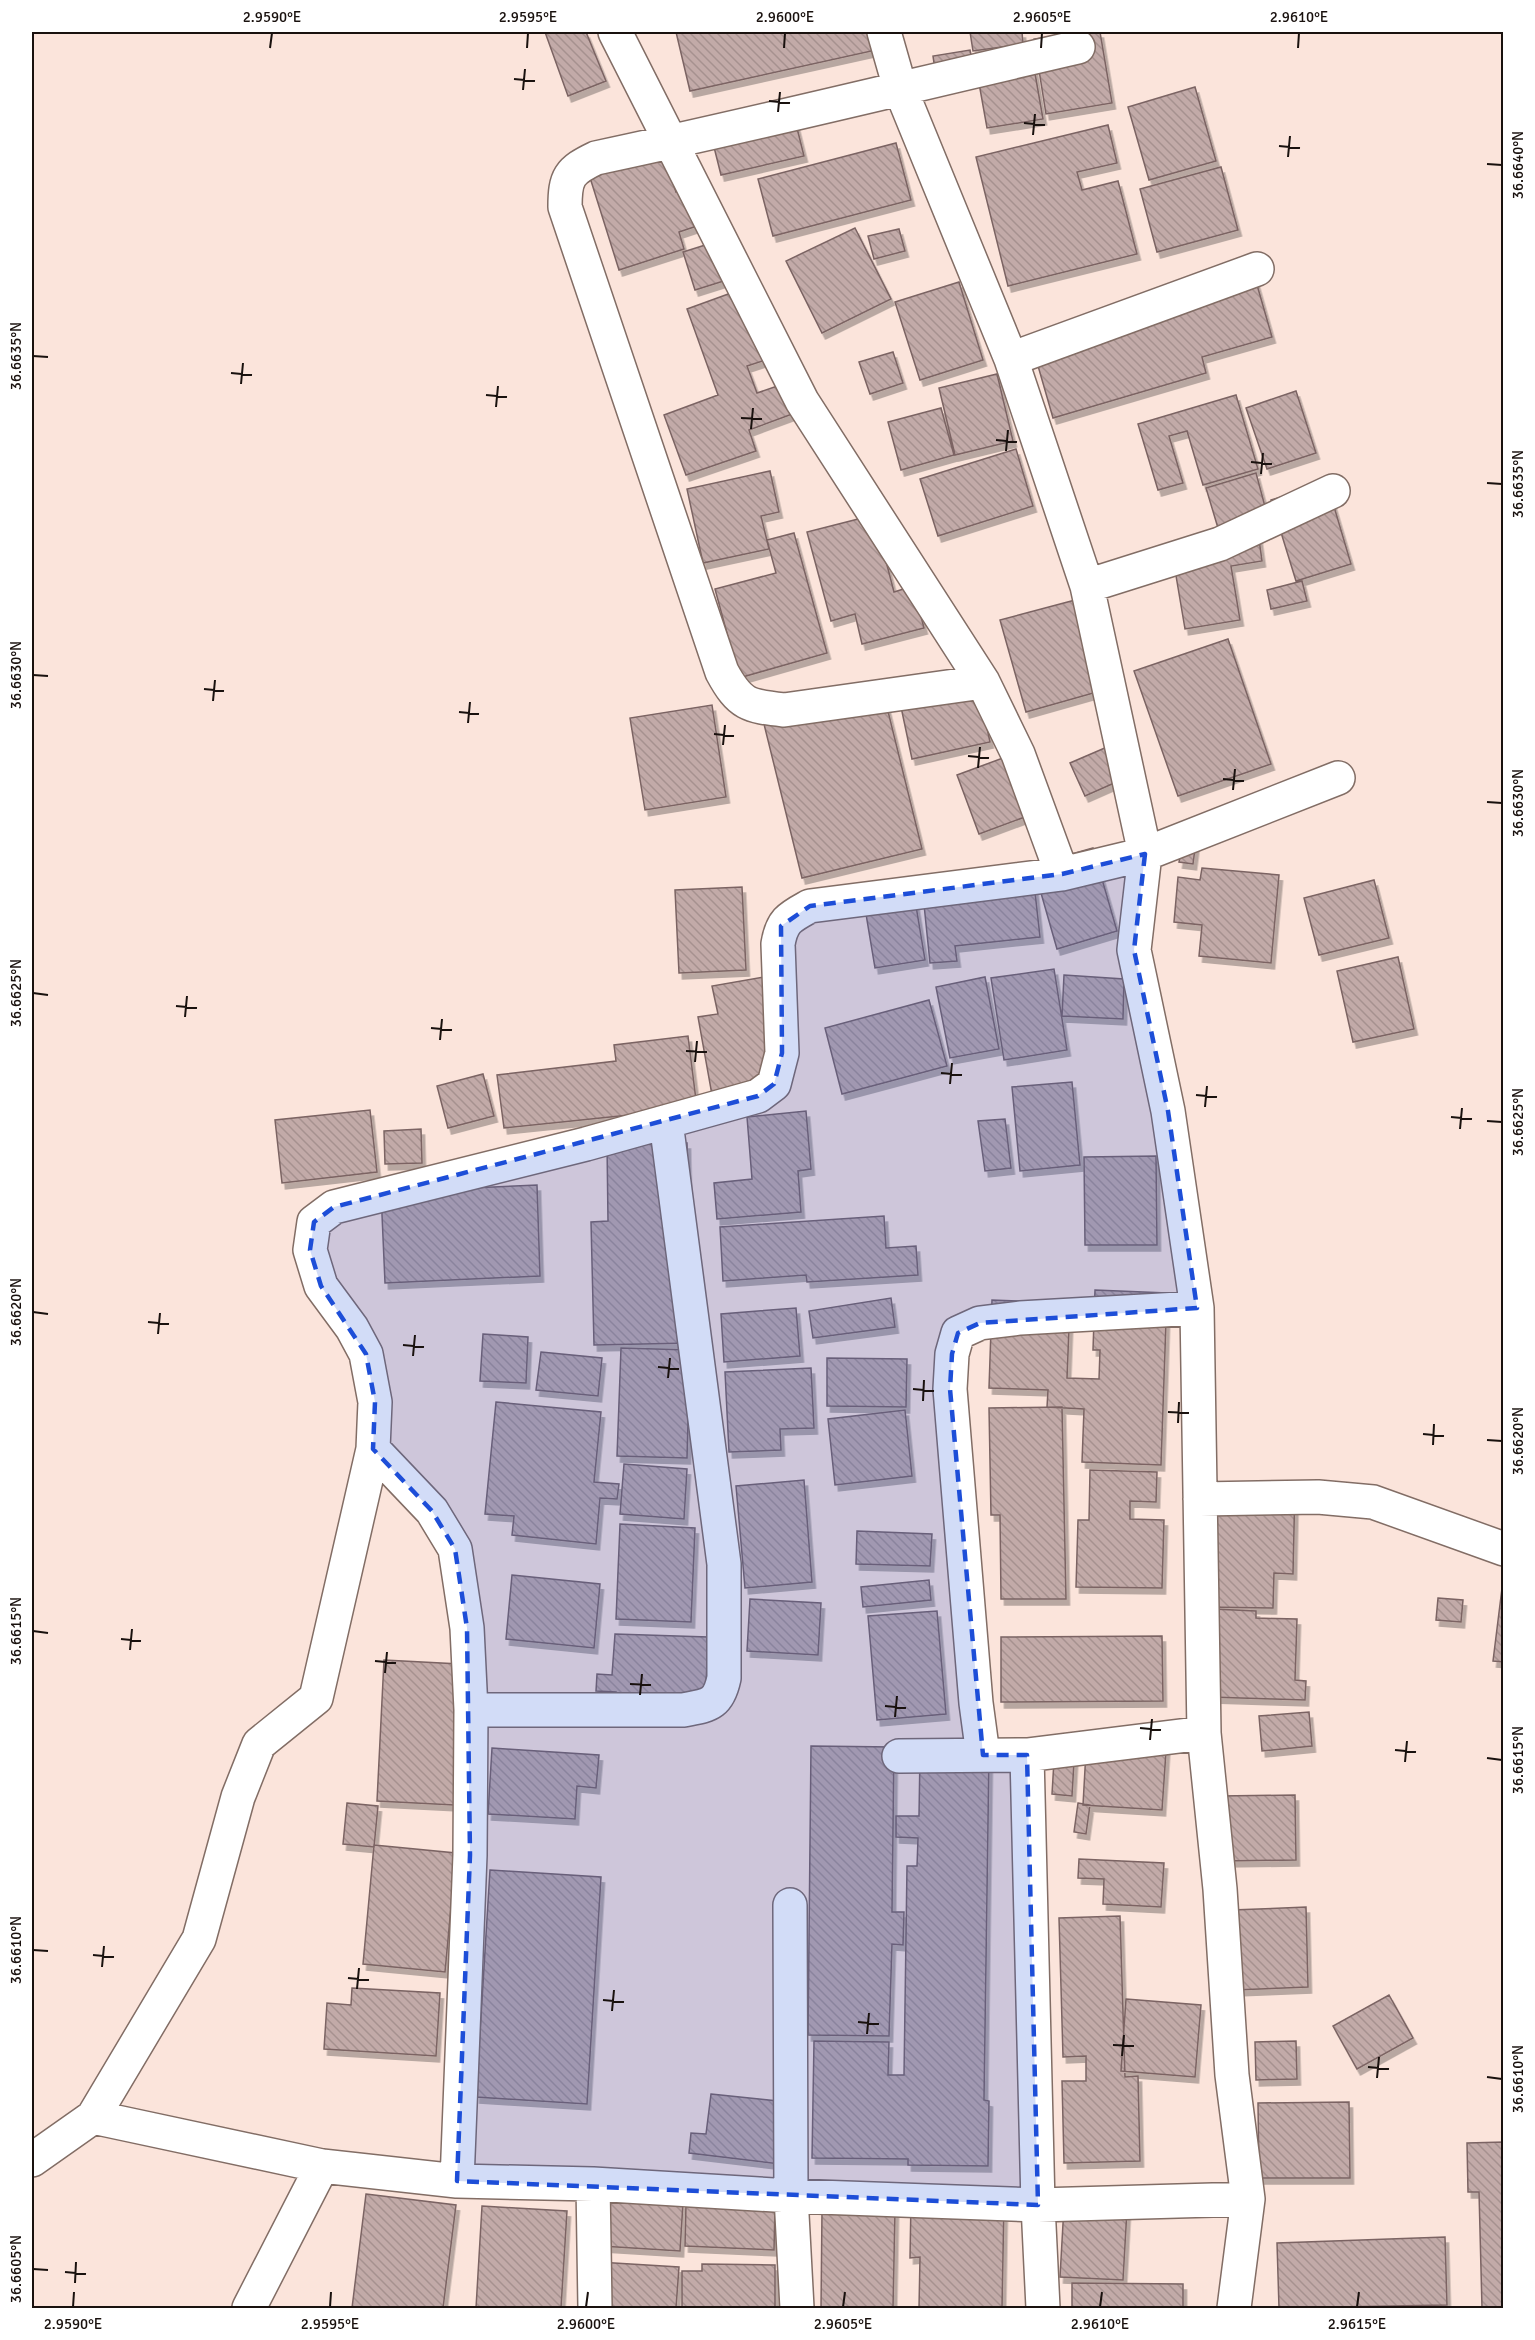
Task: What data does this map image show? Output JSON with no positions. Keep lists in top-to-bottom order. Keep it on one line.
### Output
{"coordinates":["2.9590°E","2.9595°E","2.9600°E","2.9605°E","2.9610°E","36.6640°N","36.6635°N","36.6630°N","36.6625°N","36.6620°N","36.6615°N","36.6610°N","36.6605°N","2.9615°E"]}
